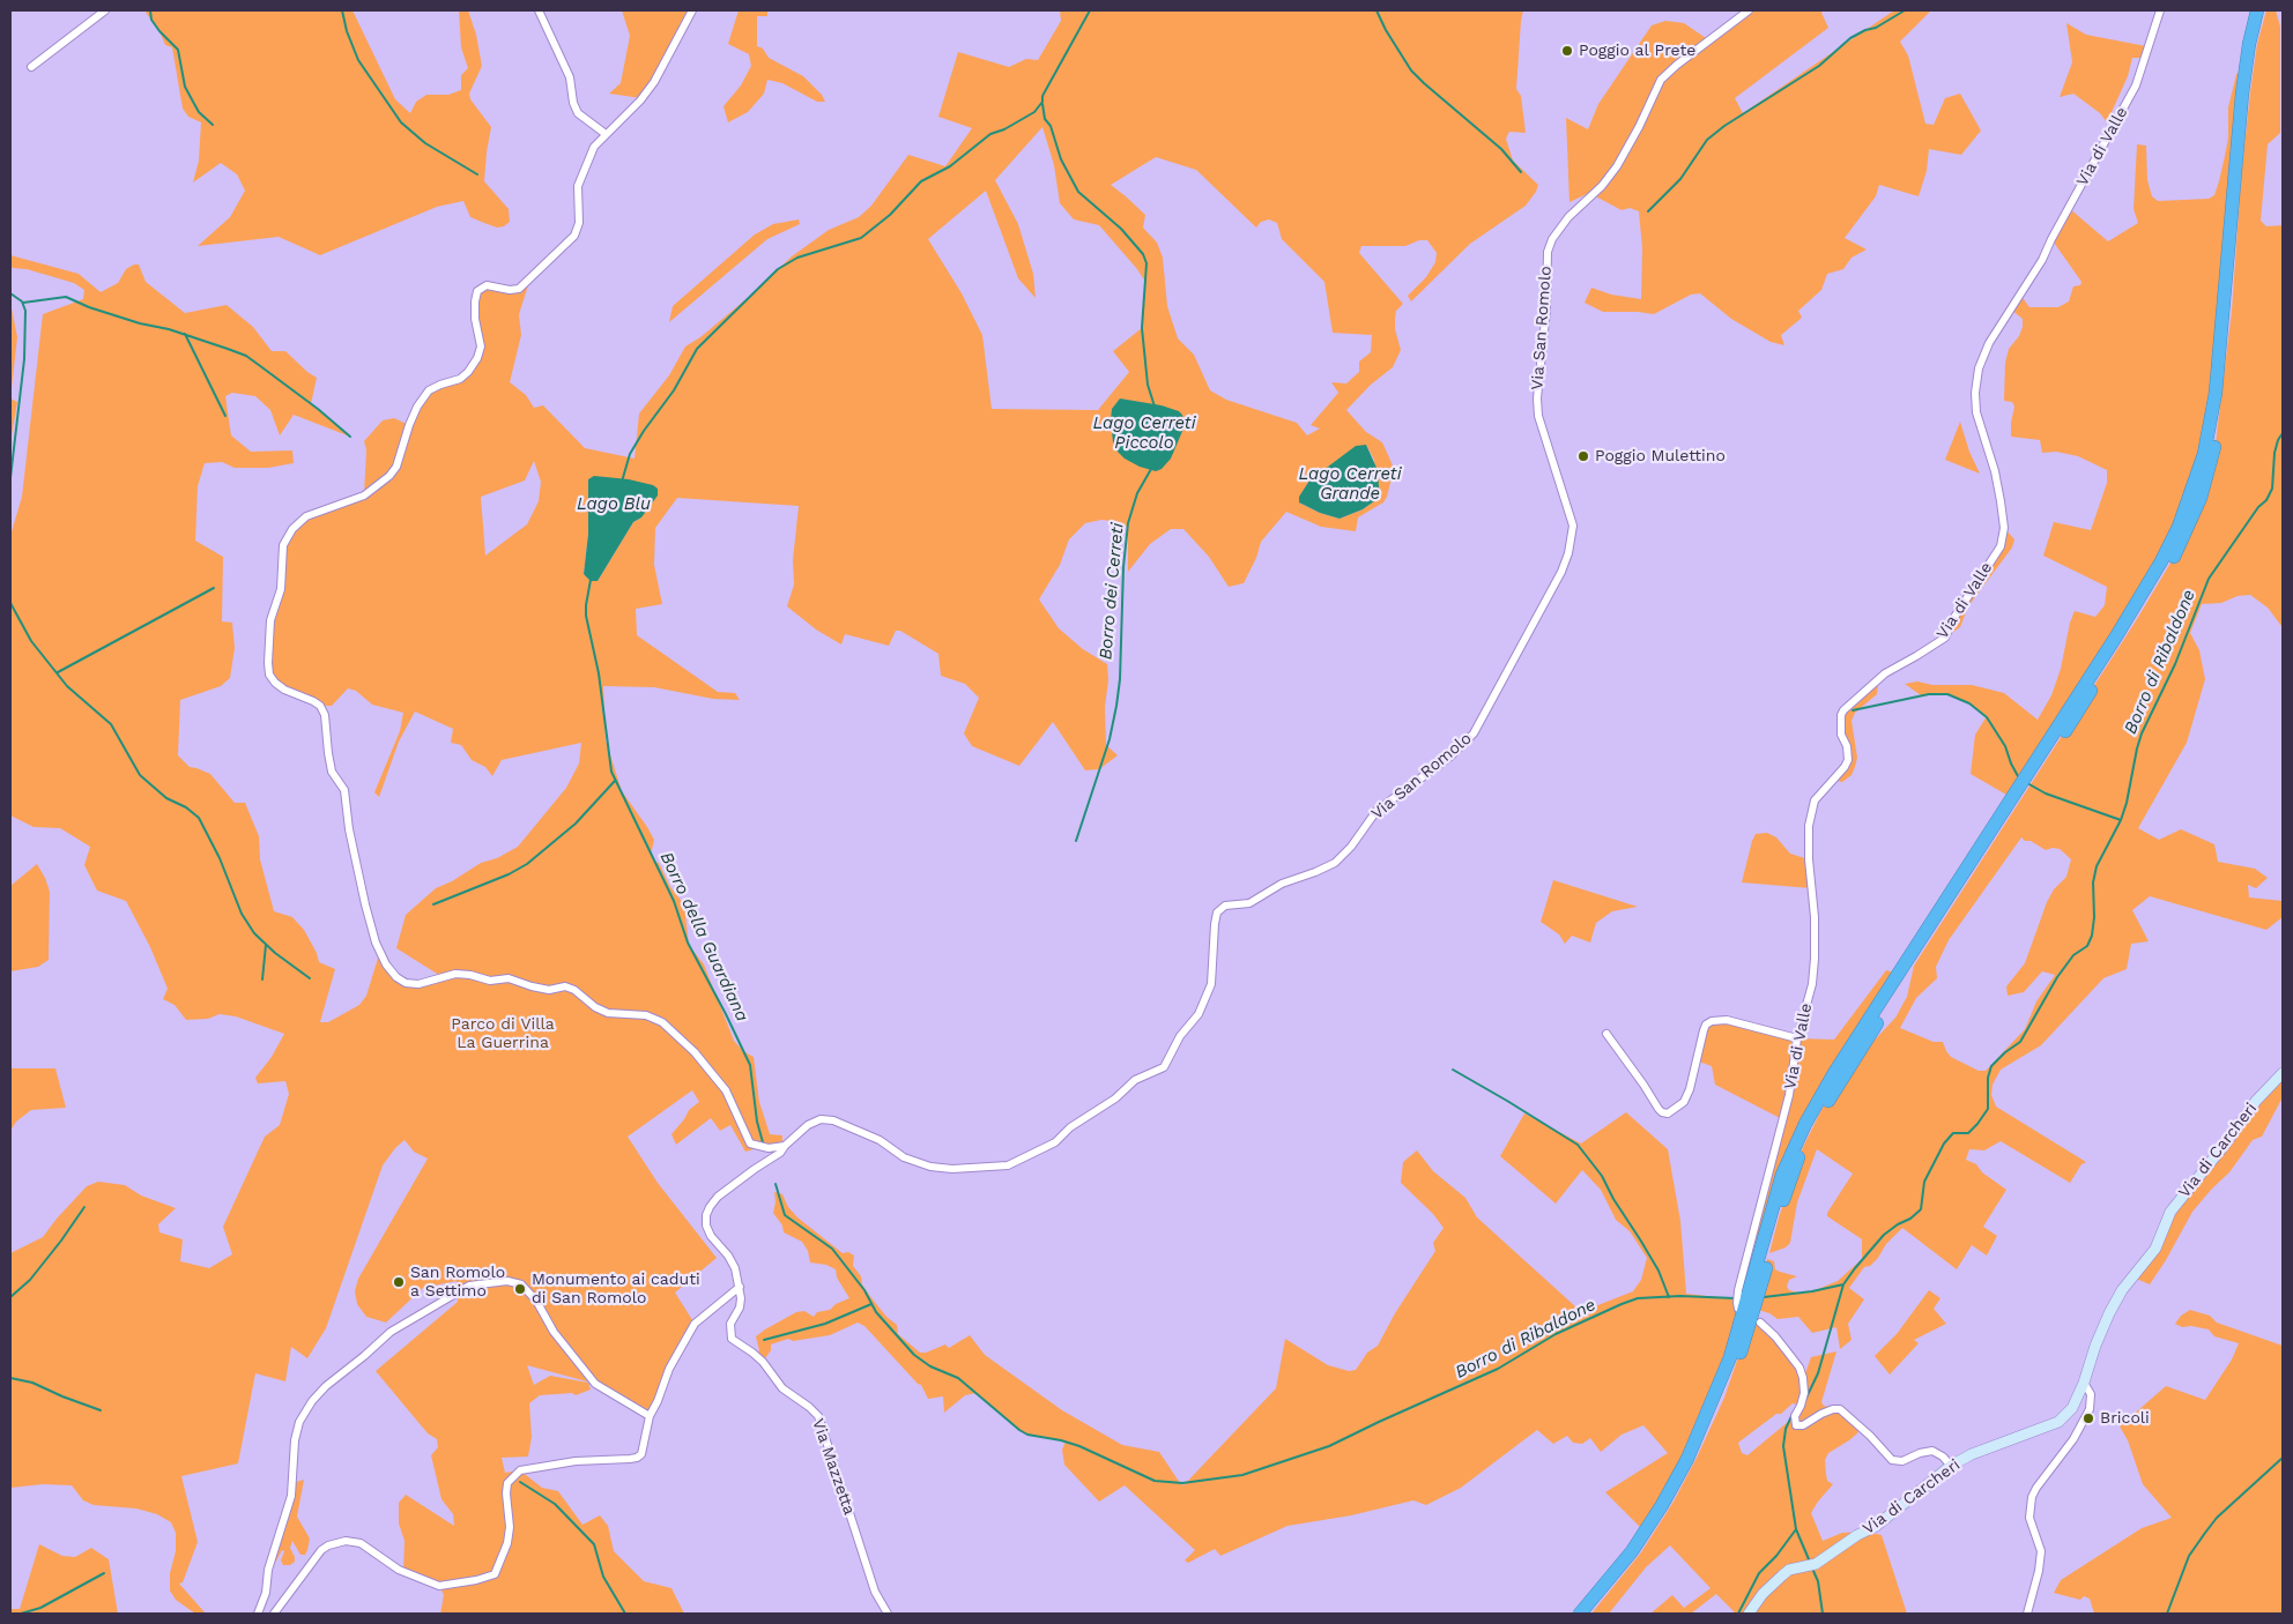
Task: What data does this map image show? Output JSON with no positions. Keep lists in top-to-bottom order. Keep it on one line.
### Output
{"streets":{"street":["Via di Valle","Via San Romolo","Via di Carcheri","Via Mazzetta"]},"crossings":[["Via San Romolo","Via Mazzetta"]],"water":["Lago Cerreti Piccolo","Lago Cerreti Grande","Lago Blu","Borro dei Cerreti","Borro di Ribaldone","Borro della Guardiana"],"parks":["Parco di Villa La Guerrina"],"places":["Poggio al Prete","Poggio Mulettino","San Romolo a Settimo","Monumento ai caduti di San Romolo","Bricoli"]}
